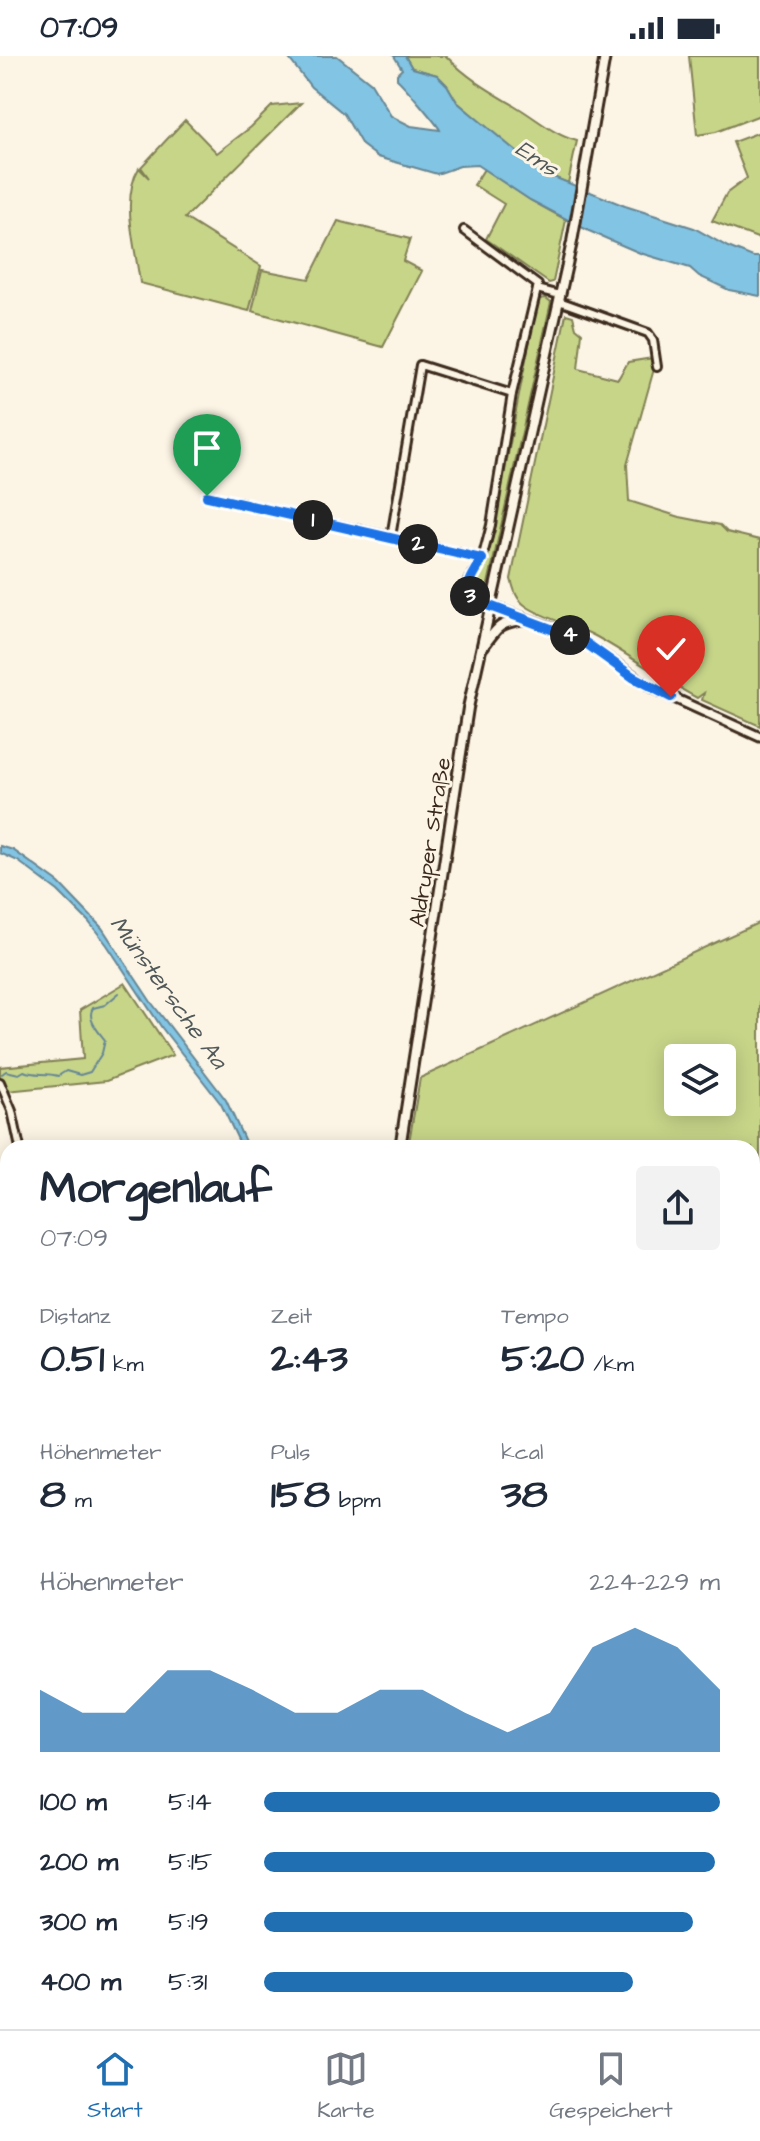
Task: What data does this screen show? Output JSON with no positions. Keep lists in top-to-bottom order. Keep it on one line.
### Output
{"streets":{"main road":["Aldruper Straße"]},"water":["Ems","Münstersche Aa"],"page":{"status":"07:09","pins":["1","2","3","4"],"heading":["Morgenlauf","07:09"],"stats":[["Distanz","0.51 km"],["Zeit","2:43"],["Tempo","5:20 /km"],["Höhenmeter","8 m"],["Puls","158 bpm"],["kcal","38"]],"chart":["Höhenmeter","224–229 m"],"list":[{"name":"100 m","note":"5:14"},{"name":"200 m","note":"5:15"},{"name":"300 m","note":"5:19"},{"name":"400 m","note":"5:31"}],"tabs":["Start","Karte","Gespeichert"]}}
